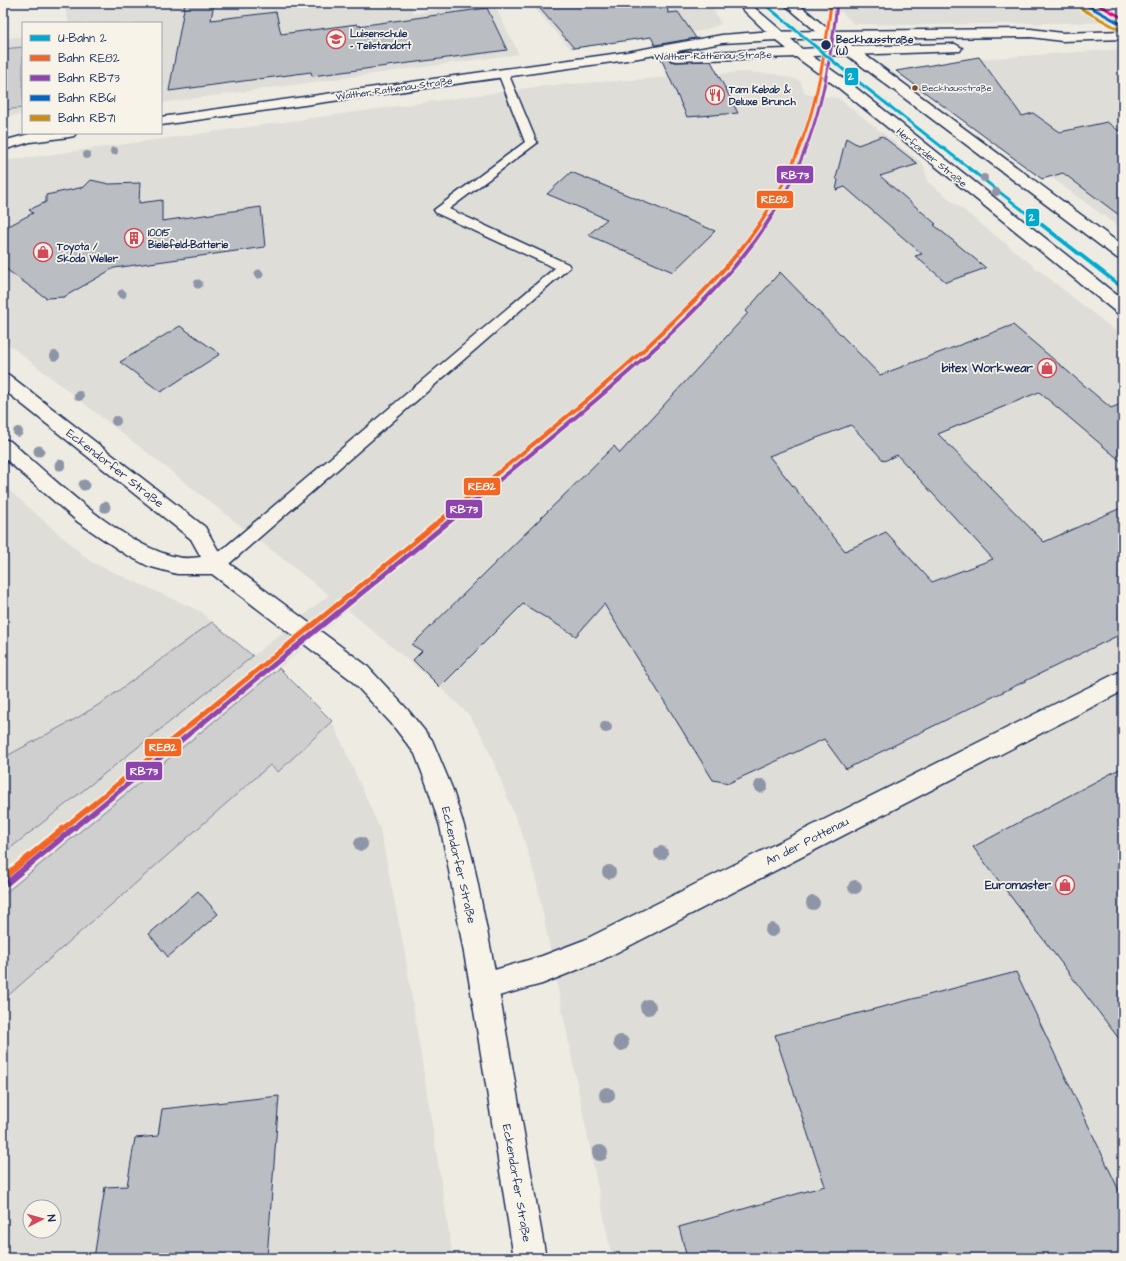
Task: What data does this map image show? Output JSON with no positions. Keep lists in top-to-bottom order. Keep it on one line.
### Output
{"streets":{"main road":["Walther-Rathenau-Straße","Herforder Straße","Eckendorfer Straße","An der Pottenau"]},"crossings":[["Walther-Rathenau-Straße","Herforder Straße"],["Eckendorfer Straße","An der Pottenau"]],"places":{"school or university":["Luisenschule - Teilstandort"],"other":["Beckhausstraße (U)","Beckhausstraße"],"restaurant":["Tam Kebab & Deluxe Brunch"],"building":["10015 Bielefeld-Batterie"],"shop":["Toyota / Skoda Weller","bitex Workwear","Euromaster"]},"lines":["metro line 2","rail line RE82","rail line RB61","rail line RB73","rail line RB71"],"legend":["U-Bahn 2","Bahn RE82","Bahn RB73","Bahn RB61","Bahn RB71"],"north":"right"}
